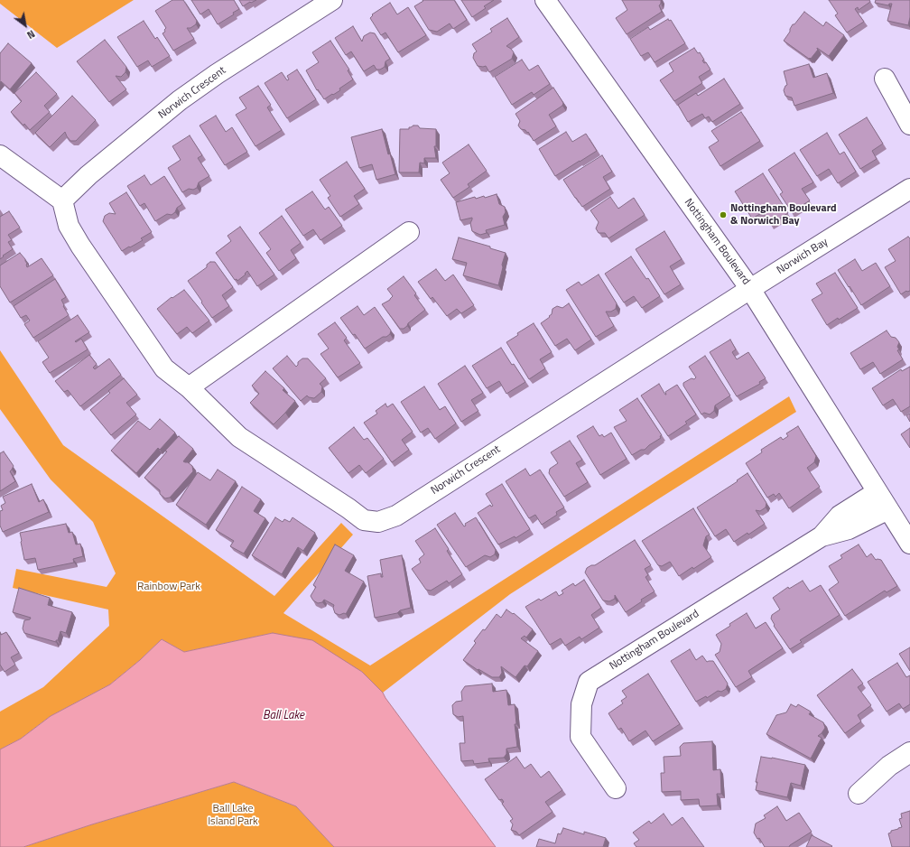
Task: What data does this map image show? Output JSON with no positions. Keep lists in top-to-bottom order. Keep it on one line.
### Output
{"streets":{"street":["Norwich Crescent","Nottingham Boulevard","Norwich Bay"]},"crossings":[["Norwich Crescent","Nottingham Boulevard"],["Norwich Crescent","Norwich Bay"],["Nottingham Boulevard","Norwich Bay"]],"water":["Ball Lake"],"parks":["Rainbow Park","Ball Lake Island Park"],"places":["Nottingham Boulevard & Norwich Bay"],"north":"bottom right"}
